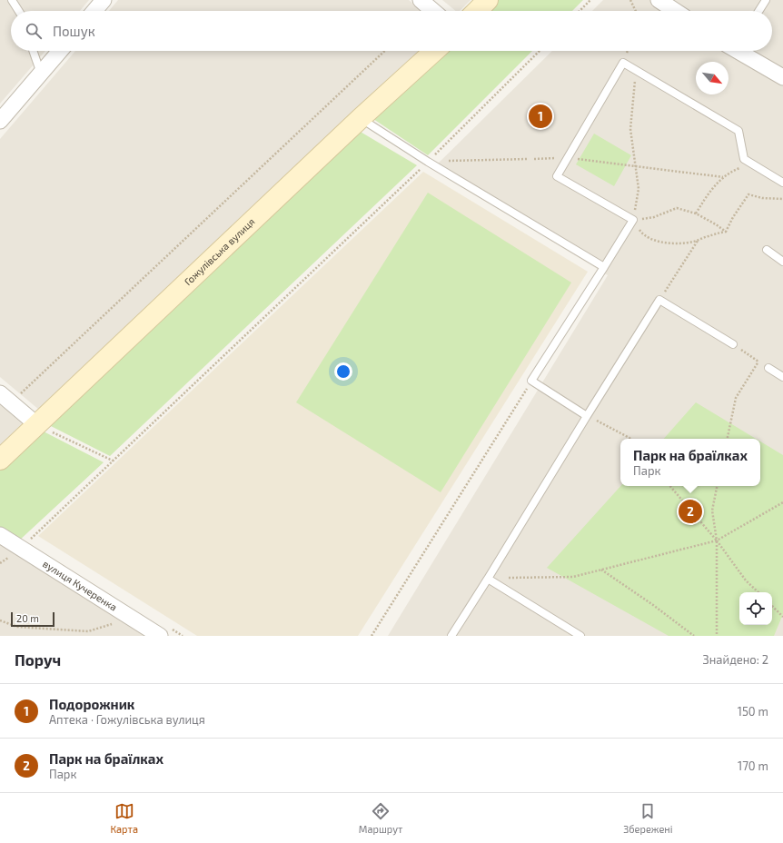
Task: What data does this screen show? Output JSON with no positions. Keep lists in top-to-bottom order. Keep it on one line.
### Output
{"streets":{"street":["Гожулівська вулиця","вулиця Кучеренка"]},"scale_bar":"20 m","north":"bottom right","page":{"search":"Пошук","pins":["1","2"],"popup":["Парк на браїлках","Парк"],"scale":"20 m","heading":["Поруч","Знайдено: 2"],"list":[{"mark":"1","name":"Подорожник","note":"Аптека · Гожулівська вулиця","value":"150 m"},{"mark":"2","name":"Парк на браїлках","note":"Парк","value":"170 m"}],"nav":["Карта","Маршрут","Збережені"]}}
